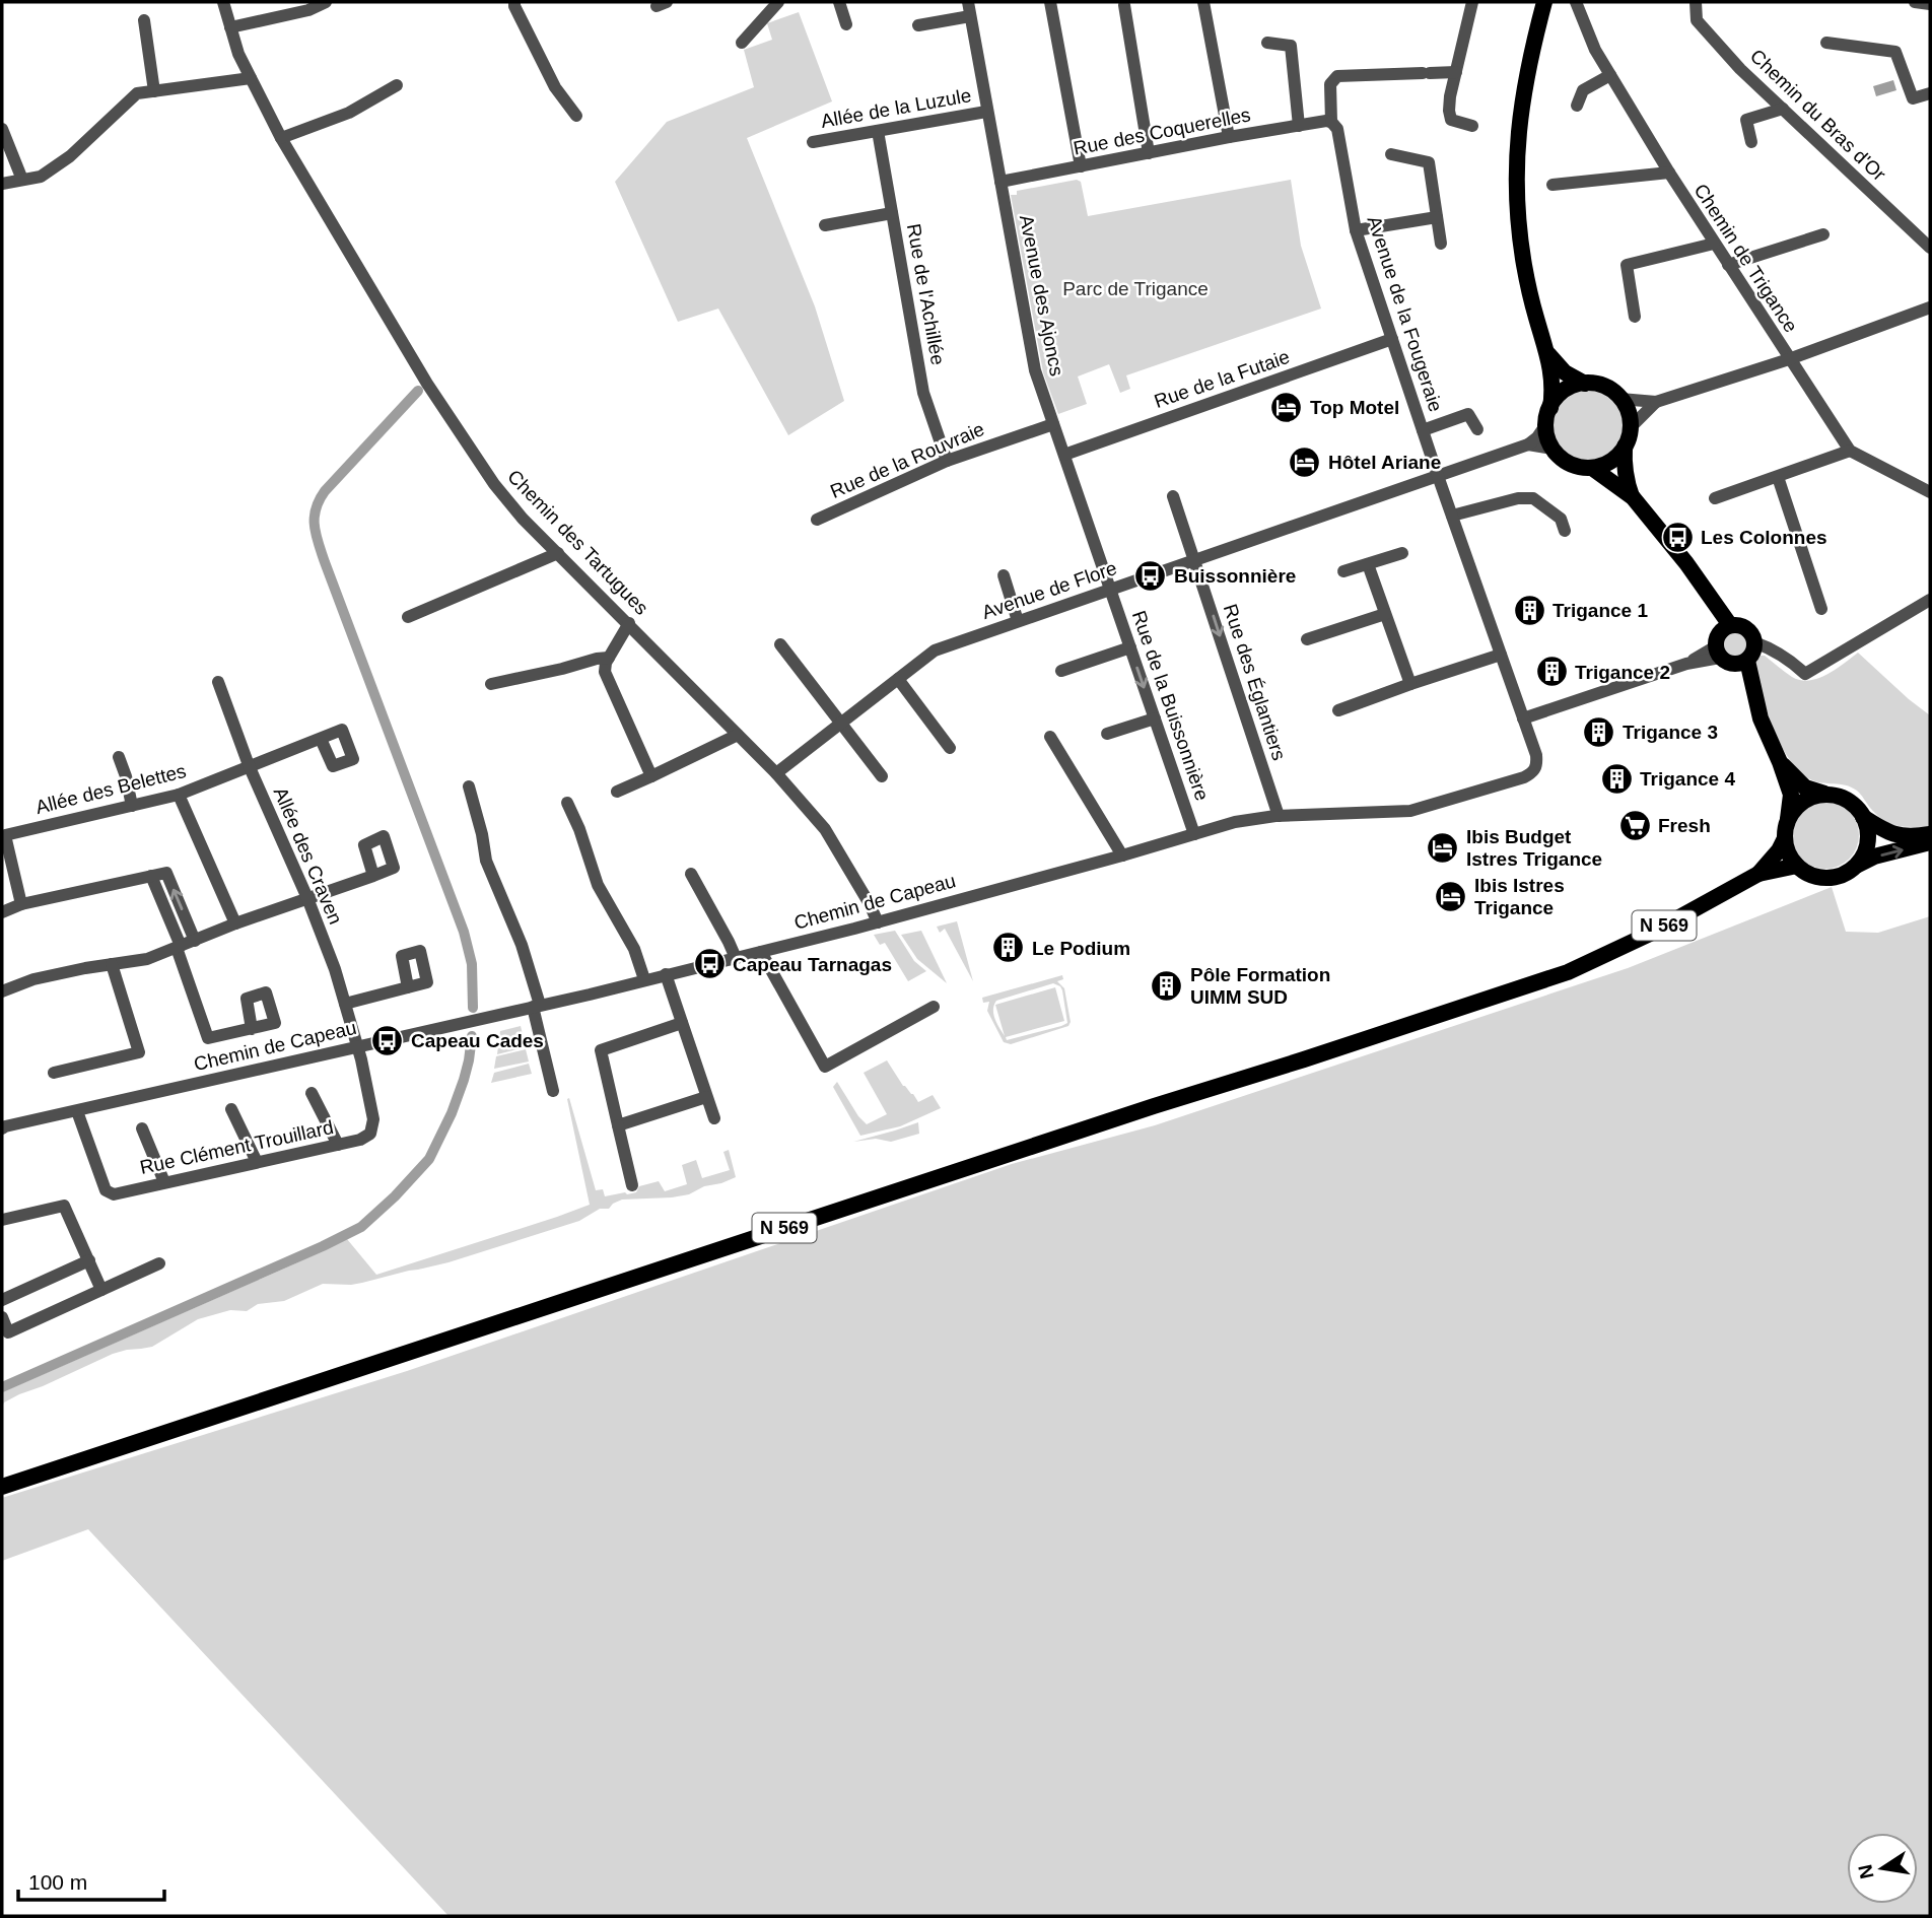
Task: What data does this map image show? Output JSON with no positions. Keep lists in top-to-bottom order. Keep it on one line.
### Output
{"streets":{"main road":["N 569"],"street":["Allée de la Luzule","Chemin du Bras d'Or","Rue des Coquerelles","Chemin de Trigance","Rue de l'Achillée","Avenue des Ajoncs","Avenue de la Fougeraie","Rue de la Futaie","Rue de la Rouvraie","Chemin des Tartugues","Avenue de Flore","Rue des Églantiers","Rue de la Buissonnière","Allée des Belettes","Allée des Craven","Chemin de Capeau","Rue Clément Trouillard"]},"crossings":[["Allée de la Luzule","Rue de l'Achillée"],["Allée de la Luzule","Avenue des Ajoncs"],["Rue des Coquerelles","Avenue des Ajoncs"],["Rue des Coquerelles","Avenue de la Fougeraie"],["Rue de l'Achillée","Rue de la Rouvraie"],["Avenue des Ajoncs","Rue de la Futaie"],["Avenue des Ajoncs","Rue de la Rouvraie"],["Avenue des Ajoncs","Avenue de Flore"],["Avenue des Ajoncs","Rue de la Buissonnière"],["Avenue de la Fougeraie","Rue de la Futaie"],["Avenue de la Fougeraie","Avenue de Flore"],["Avenue de la Fougeraie","Chemin de Capeau"],["Chemin des Tartugues","Avenue de Flore"],["Chemin des Tartugues","Chemin de Capeau"],["Avenue de Flore","Rue des Églantiers"],["Avenue de Flore","Rue de la Buissonnière"],["Rue des Églantiers","Chemin de Capeau"],["Rue de la Buissonnière","Chemin de Capeau"],["Allée des Belettes","Allée des Craven"],["Allée des Craven","Chemin de Capeau"],["Allée des Craven","Rue Clément Trouillard"],["Chemin de Capeau","Rue Clément Trouillard"]],"one_way":["Rue des Églantiers"],"parks":["Parc de Trigance"],"places":{"hotel":["Top Motel","Hôtel Ariane","Ibis Budget Istres Trigance","Ibis Istres Trigance"],"bus stop":["Les Colonnes","Buissonnière","Capeau Tarnagas","Capeau Cades"],"building":["Trigance 1","Trigance 2","Trigance 3","Trigance 4","Le Podium","Pôle Formation UIMM SUD"],"supermarket":["Fresh"]},"scale_bar":"100 m","north":"left"}
